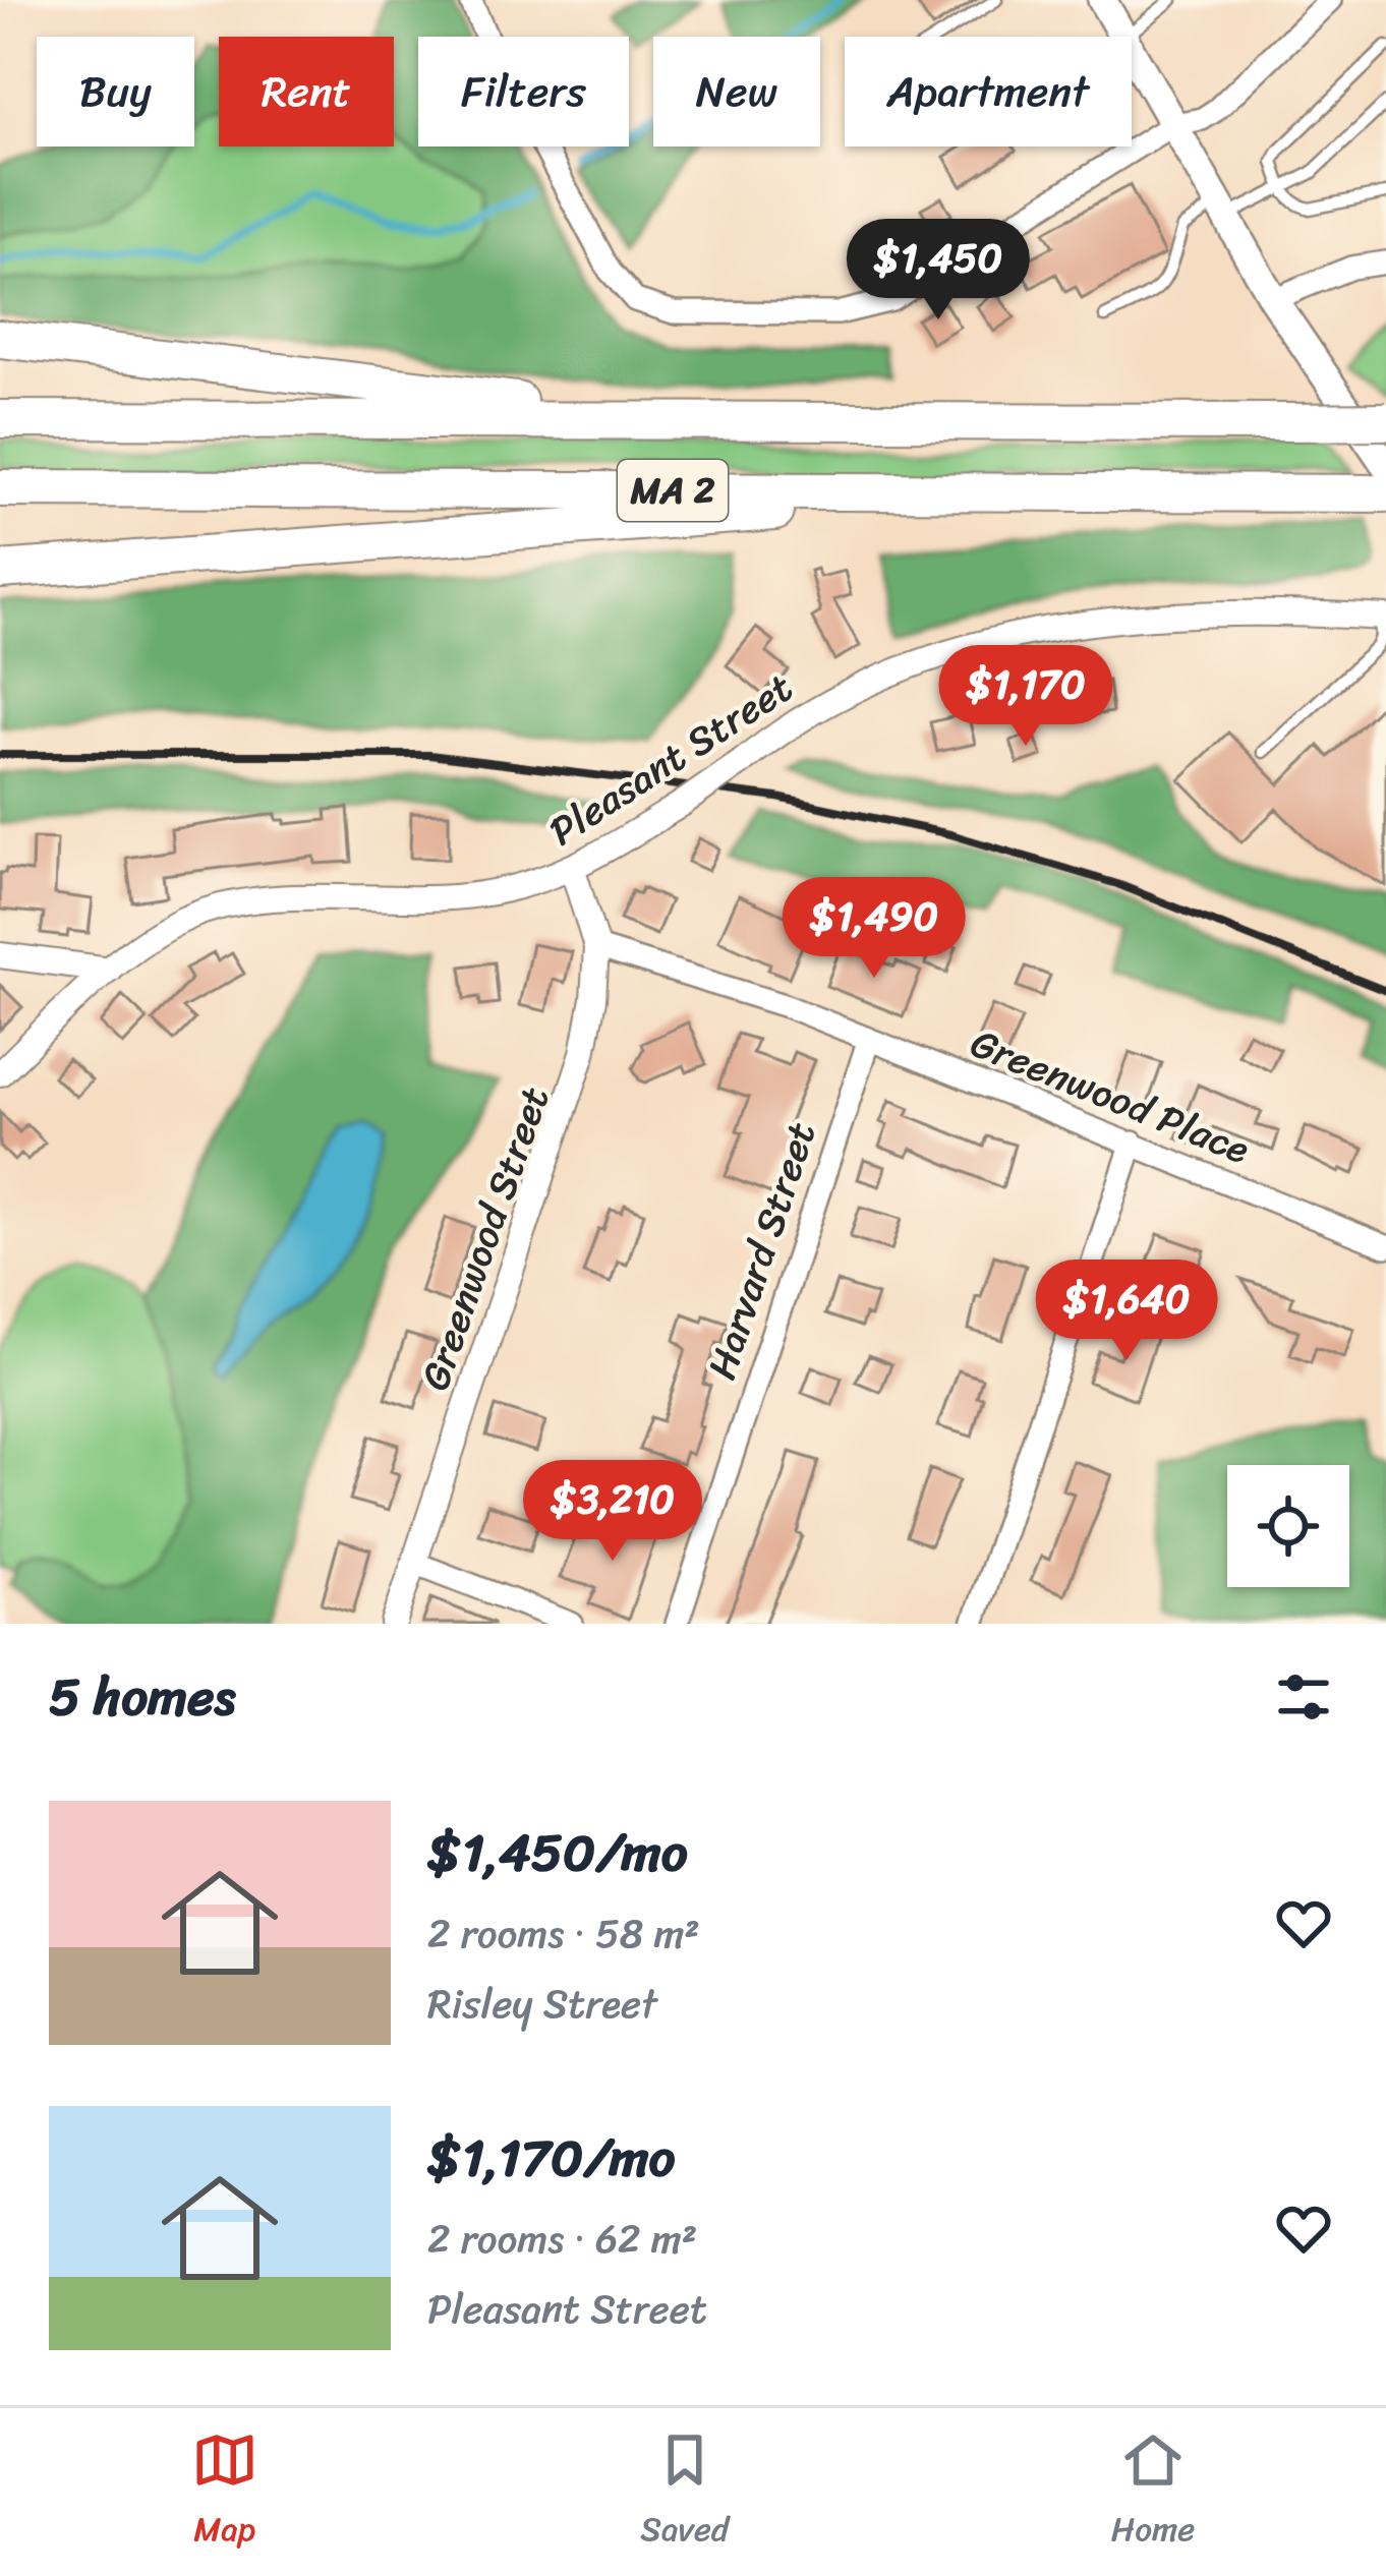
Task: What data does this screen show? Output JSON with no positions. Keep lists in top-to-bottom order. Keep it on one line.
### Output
{"streets":{"highway":["MA 2"],"street":["Pleasant Street","Greenwood Place","Greenwood Street","Harvard Street"]},"crossings":[["Pleasant Street","Greenwood Street"],["Greenwood Place","Greenwood Street"],["Greenwood Place","Harvard Street"]],"page":{"chip":["Buy","Rent","Filters","New","Apartment"],"price":["$1,450","$1,170","$1,490","$1,640","$3,210"],"heading":"5 homes","list":[{"name":"$1,450/mo","note":"2 rooms · 58 m² · Risley Street"},{"name":"$1,170/mo","note":"2 rooms · 62 m² · Pleasant Street"}],"tabs":["Map","Saved","Home"]}}
